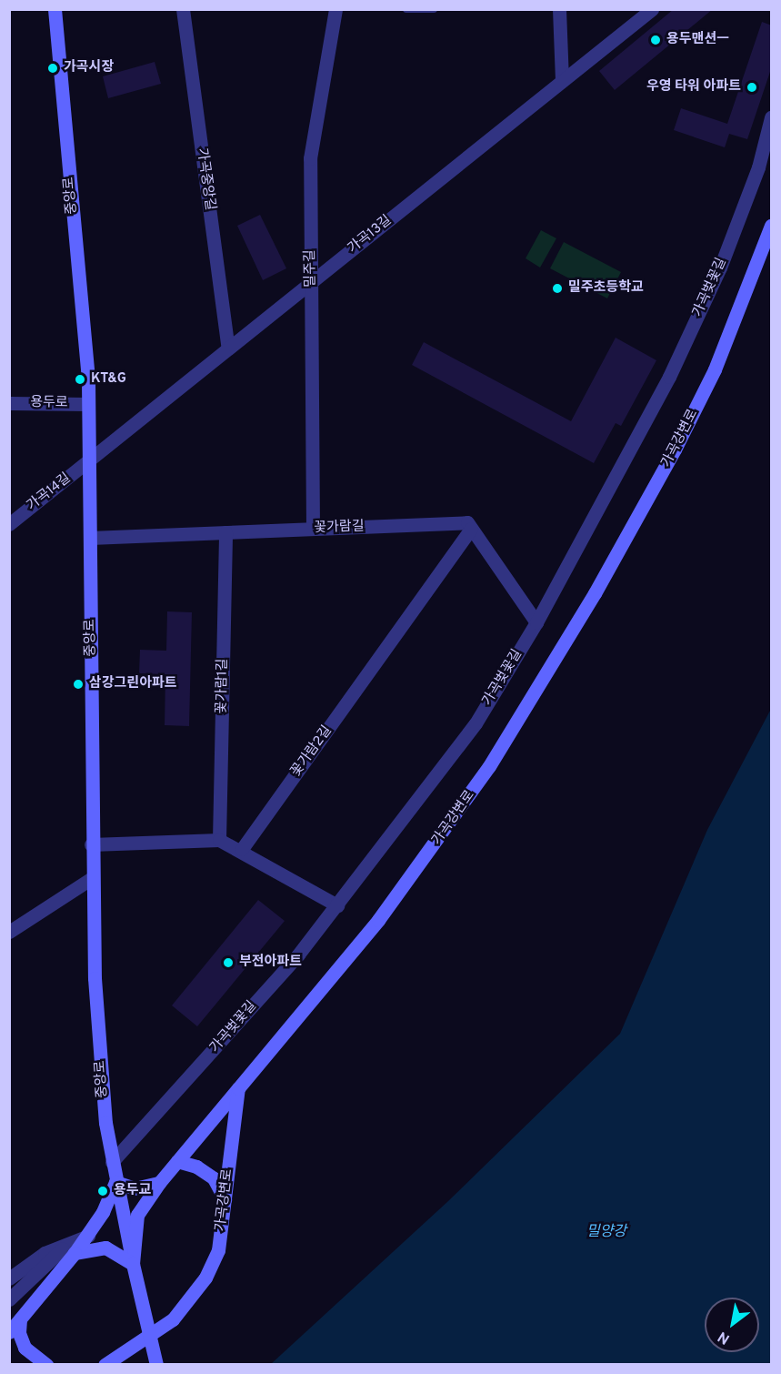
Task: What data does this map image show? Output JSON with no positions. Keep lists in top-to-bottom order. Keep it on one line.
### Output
{"streets":{"main road":["중앙로","가곡강변로"],"street":["가곡중앙길","가곡13길","밀주길","가곡벚꽃길","용두로","가곡14길","꽃가람길","꽃가람1길","꽃가람2길"]},"crossings":[["가곡중앙길","가곡13길"],["중앙로","가곡13길"],["중앙로","가곡벚꽃길"],["중앙로","용두로"],["중앙로","가곡14길"],["중앙로","꽃가람길"],["가곡13길","밀주길"],["가곡13길","가곡14길"],["밀주길","꽃가람길"],["꽃가람길","꽃가람1길"],["꽃가람길","꽃가람2길"]],"water":["밀양강"],"places":["용두맨션ㅡ","가곡시장","우영 타워 아파트","밀주초등학교","KT&G","삼강그린아파트","부전아파트","용두교"],"north":"bottom left"}
